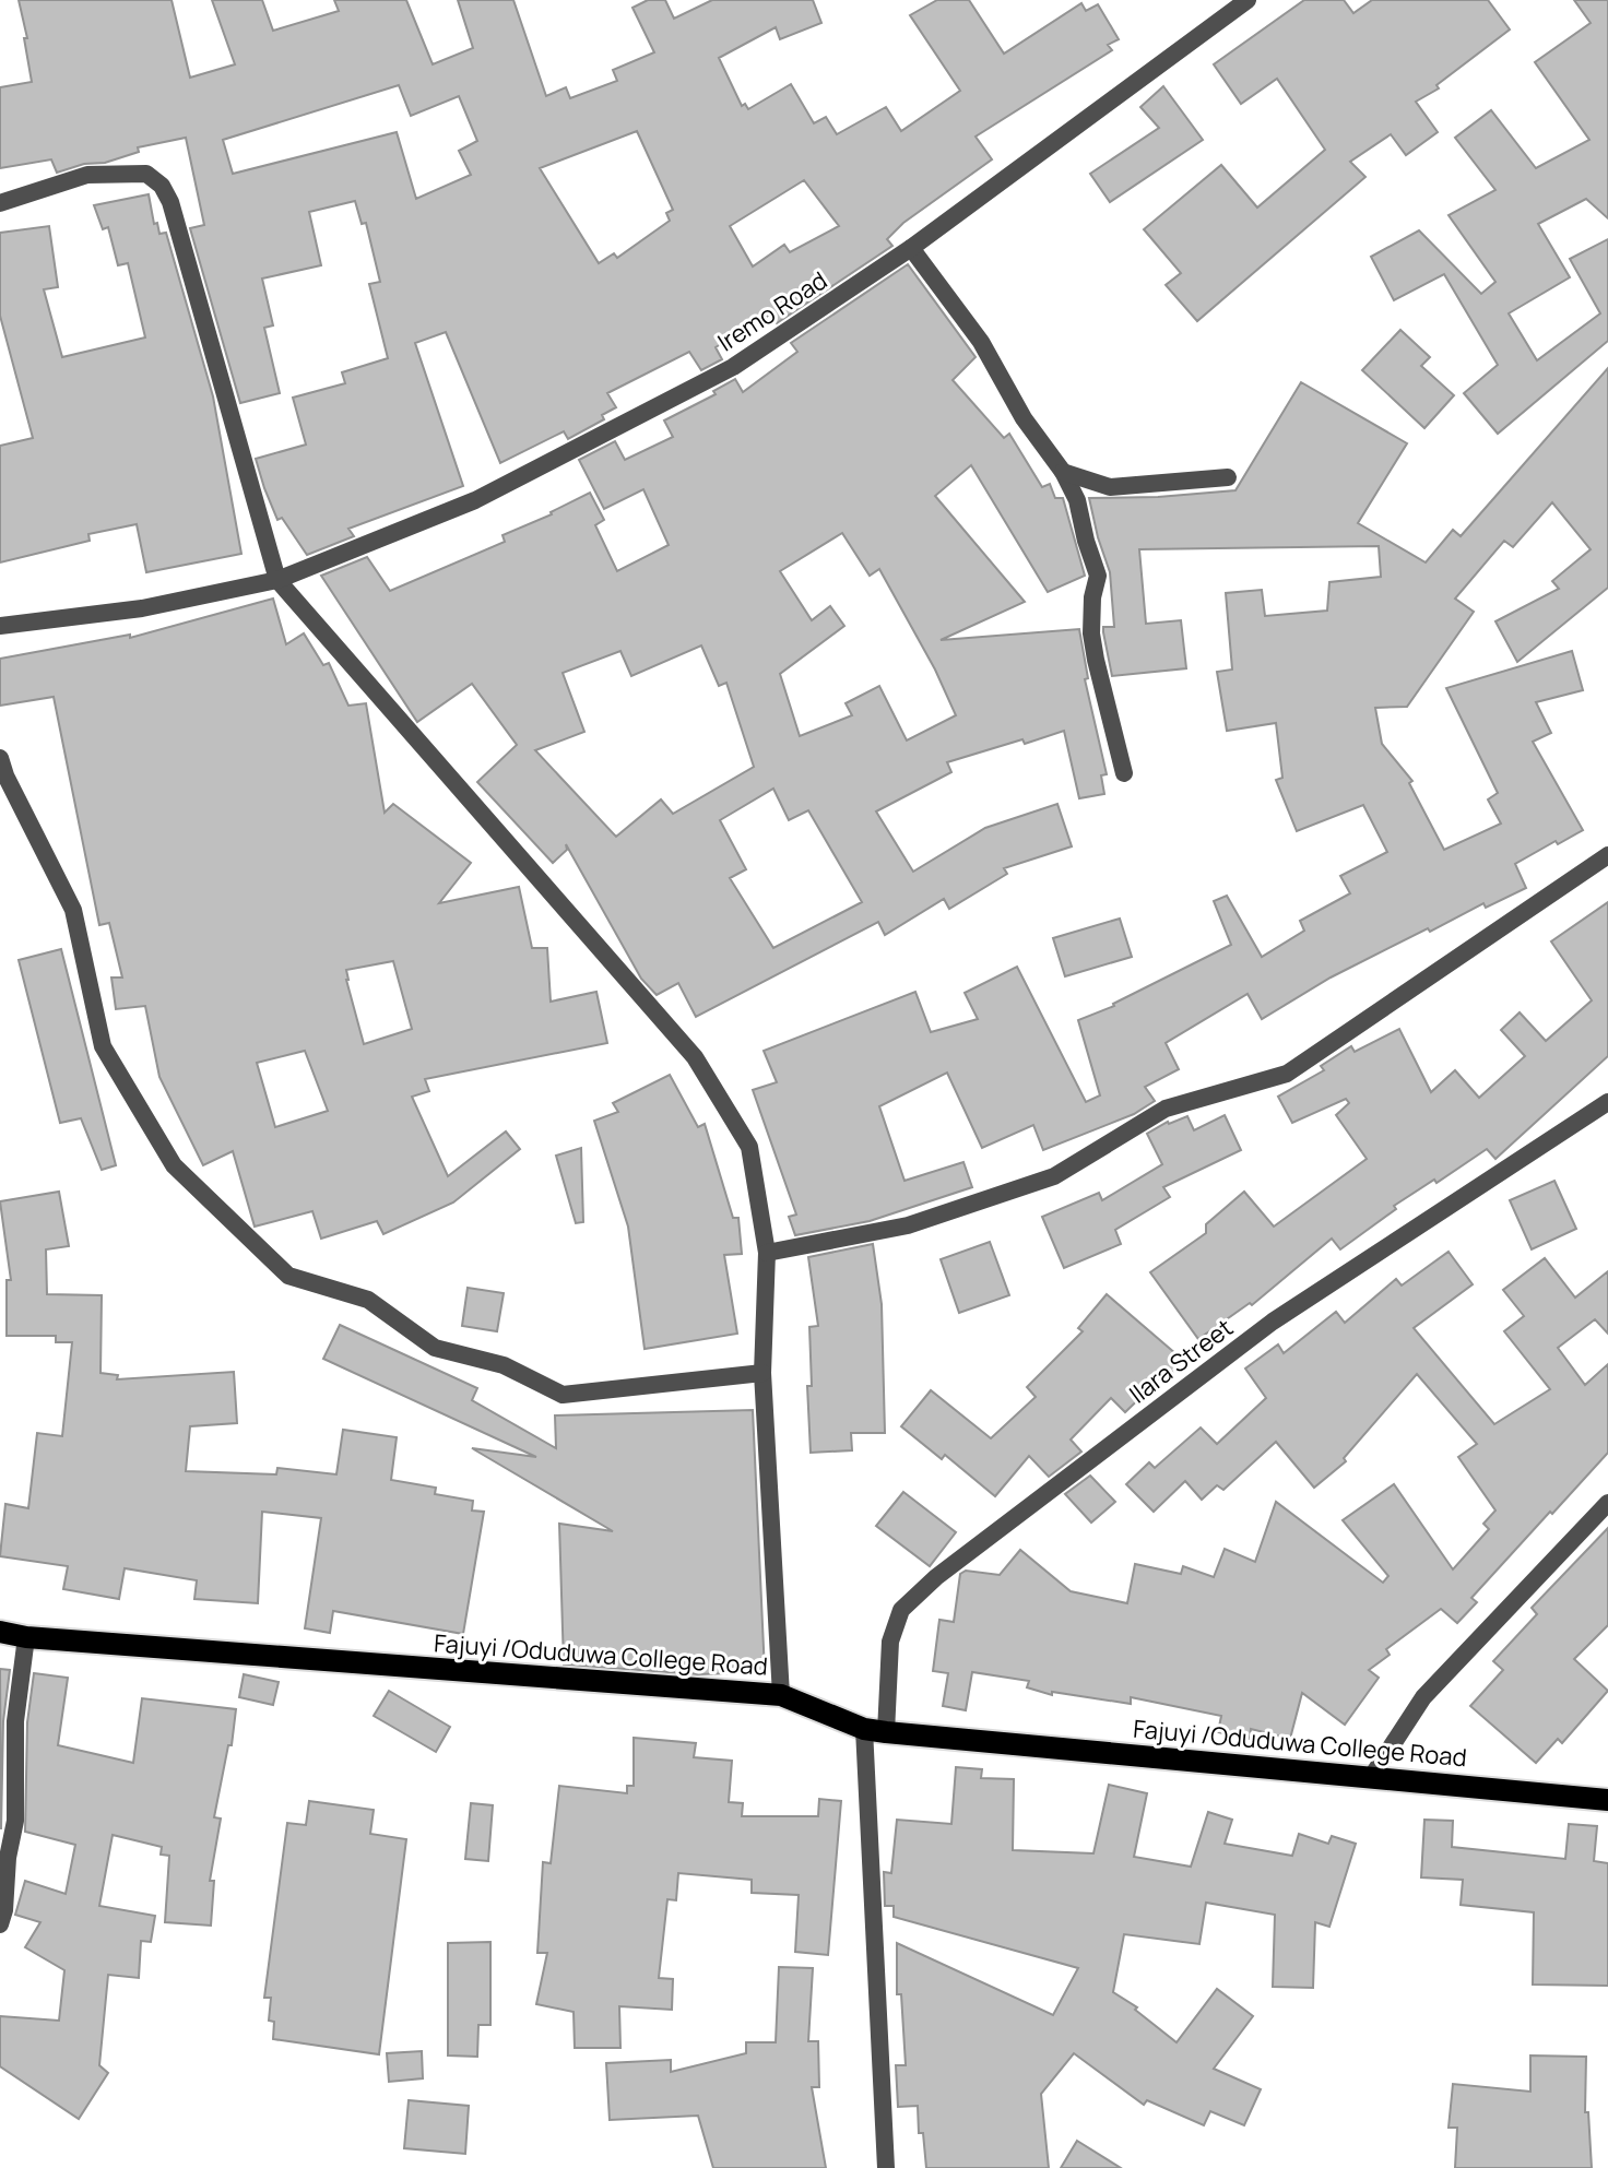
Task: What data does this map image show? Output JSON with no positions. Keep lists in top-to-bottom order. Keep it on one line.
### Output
{"streets":{"main road":["Fajuyi /Oduduwa College Road"],"street":["Iremo Road","Ilara Street"]},"crossings":[["Ilara Street","Fajuyi /Oduduwa College Road"]]}
